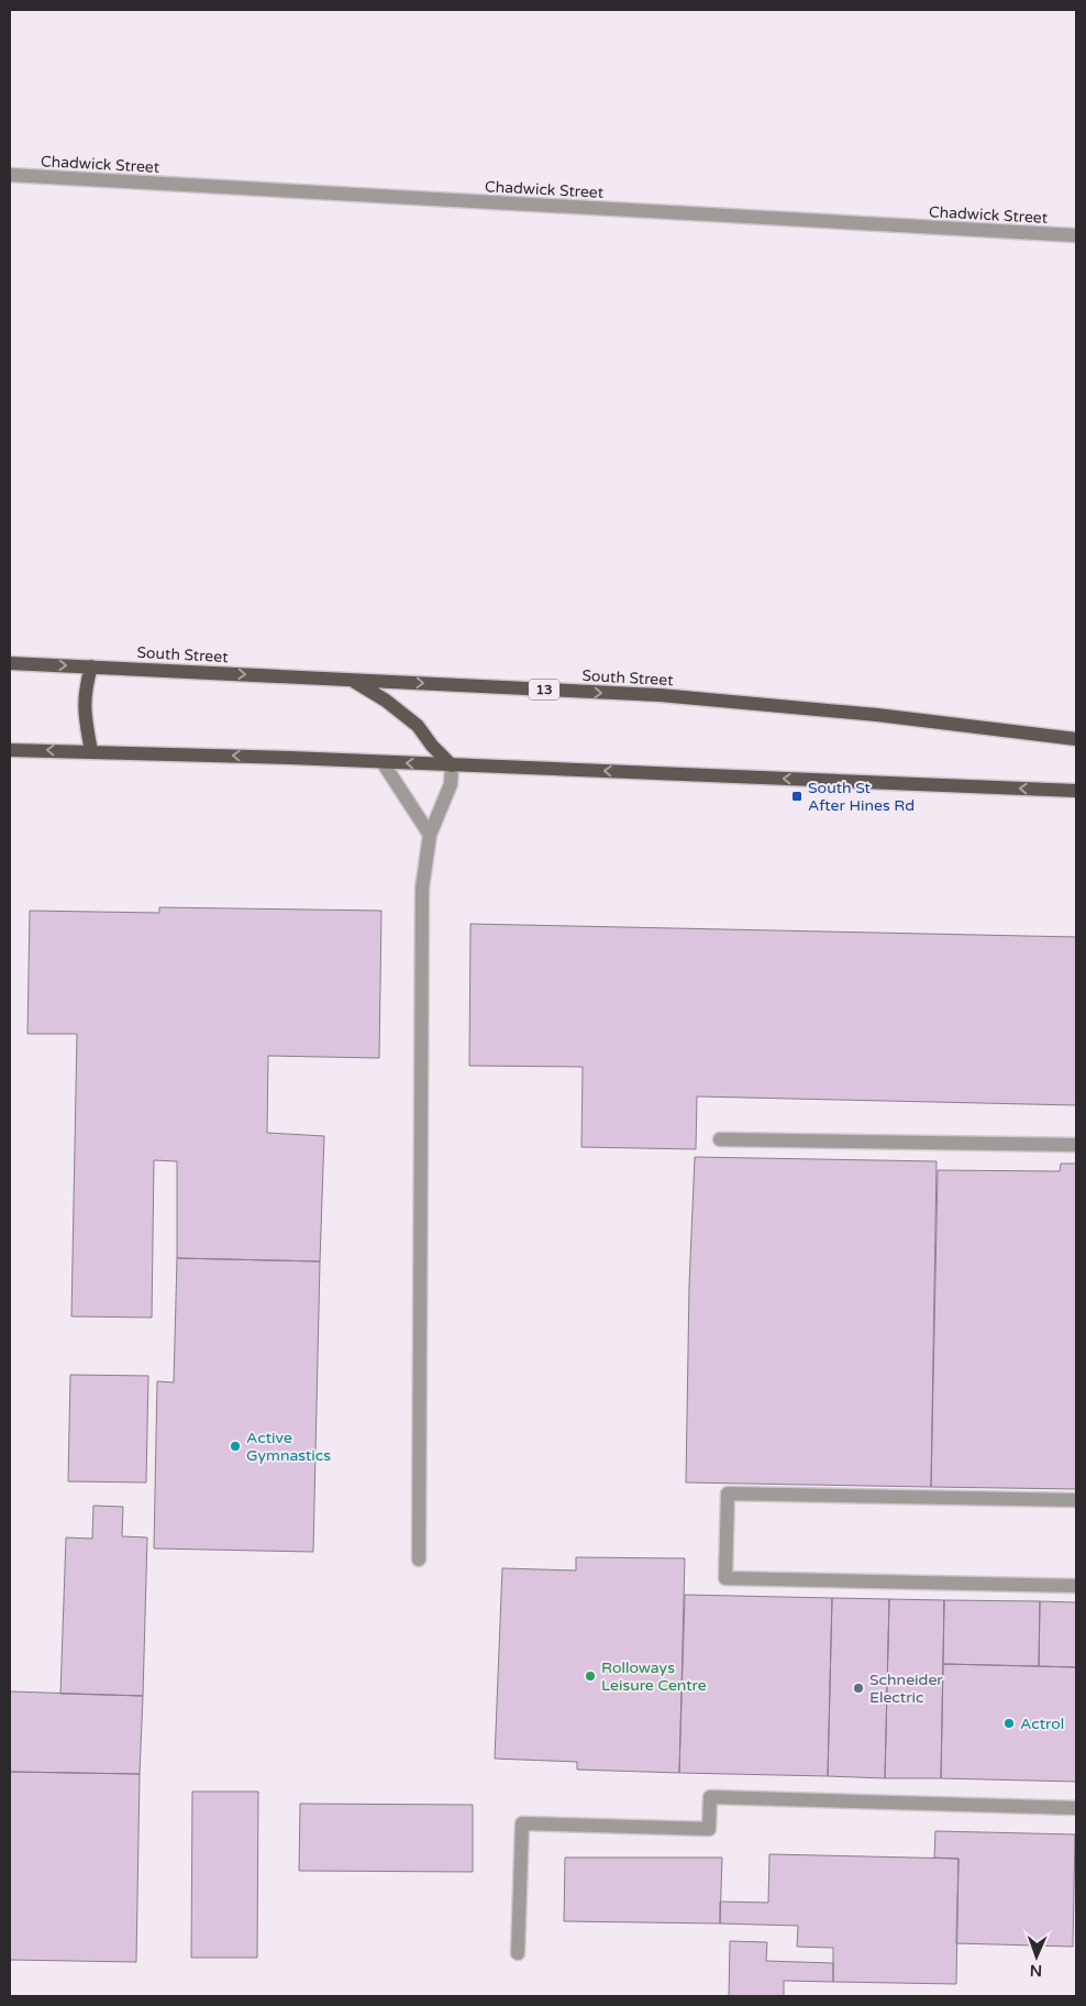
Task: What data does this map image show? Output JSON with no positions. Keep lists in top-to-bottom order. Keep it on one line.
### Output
{"streets":{"main road":["South Street","13"],"street":["Chadwick Street"]},"places":{"transit":["South St After Hines Rd"],"other":["Active Gymnastics","Rolloways Leisure Centre","Schneider Electric","Actrol"]},"north":"bottom"}
